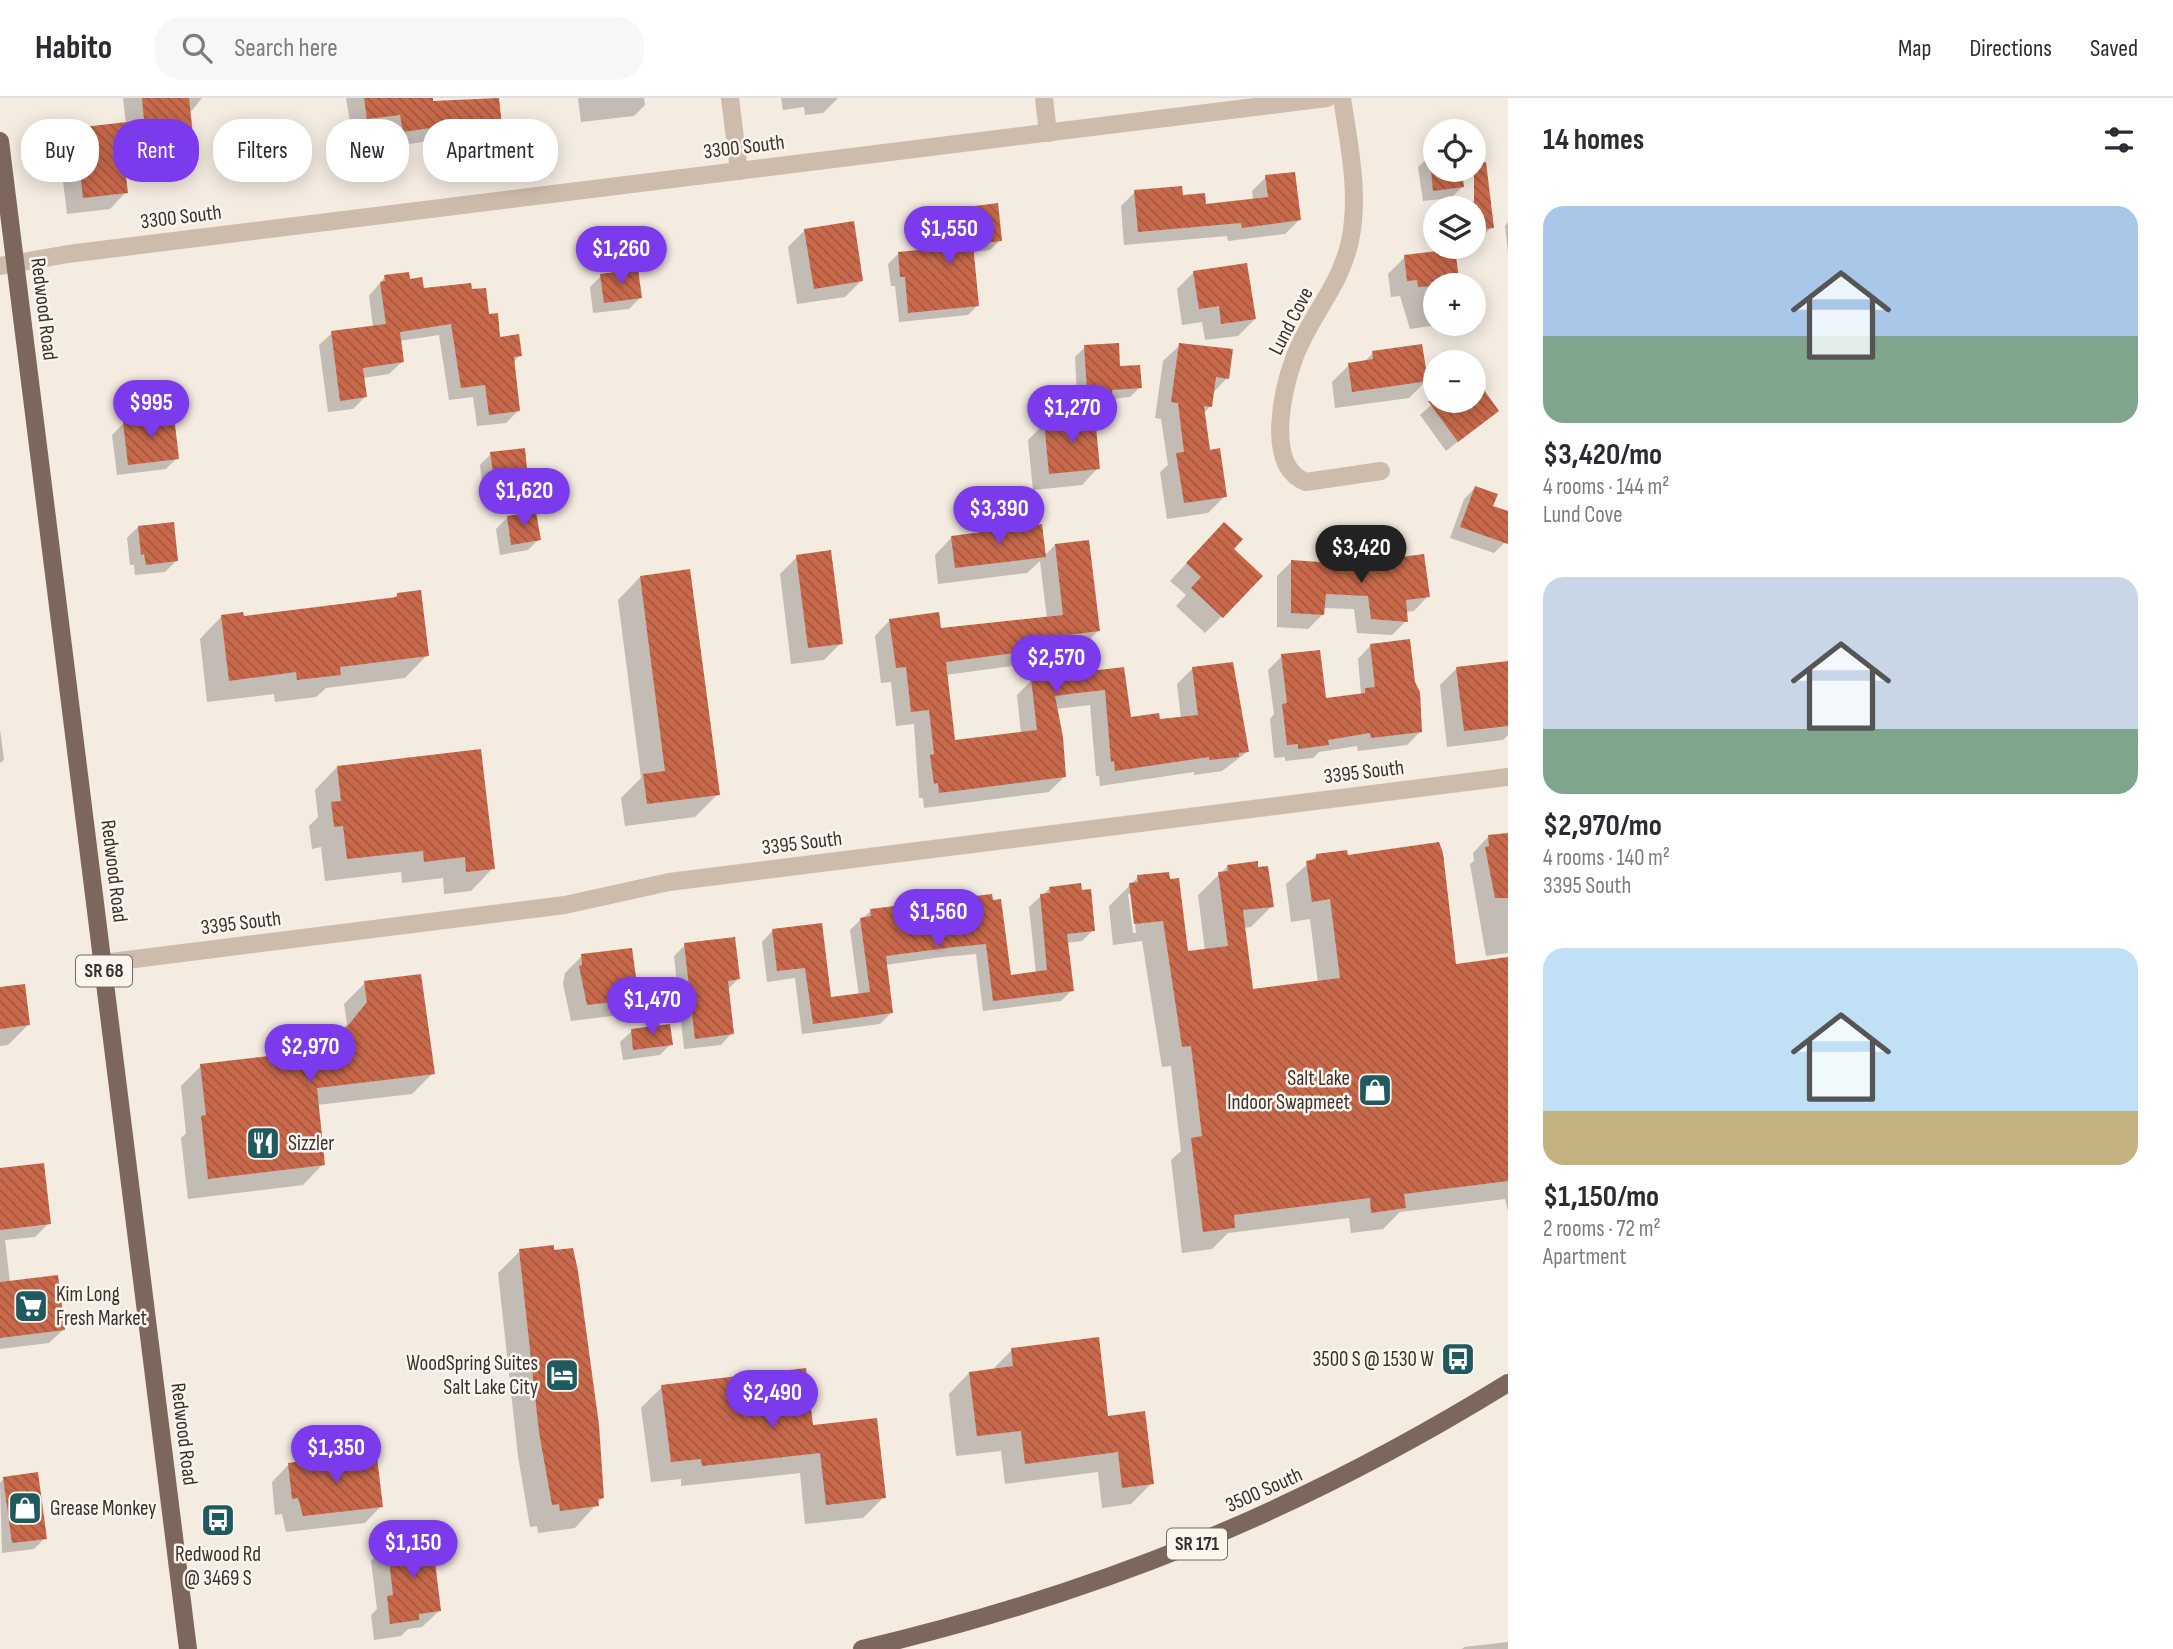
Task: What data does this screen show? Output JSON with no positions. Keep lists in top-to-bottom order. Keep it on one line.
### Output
{"streets":{"main road":["Redwood Road","SR 68","3500 South","SR 171"],"street":["3300 South","Lund Cove","3395 South"]},"crossings":[["3300 South","Redwood Road"],["Redwood Road","3395 South"]],"places":{"shop":["Salt Lake Indoor Swapmeet","Grease Monkey"],"restaurant":["Sizzler"],"supermarket":["Kim Long Fresh Market"],"bus stop":["3500 S @ 1530 W","Redwood Rd @ 3469 S"],"hotel":["WoodSpring Suites Salt Lake City"]},"page":{"header":"Habito","search":"Search here","nav":["Map","Directions","Saved"],"heading":"14 homes","map_buttons":["+","−"],"chip":["Buy","Rent","Filters","New","Apartment"],"list":[{"name":"$3,420/mo","note":"4 rooms · 144 m² · Lund Cove"},{"name":"$2,970/mo","note":"4 rooms · 140 m² · 3395 South"},{"name":"$1,150/mo","note":"2 rooms · 72 m² · Apartment"}],"price":["$1,550","$1,260","$995","$1,270","$1,620","$3,390","$3,420","$2,570","$1,560","$1,470","$2,970","$2,490","$1,350","$1,150"]}}
